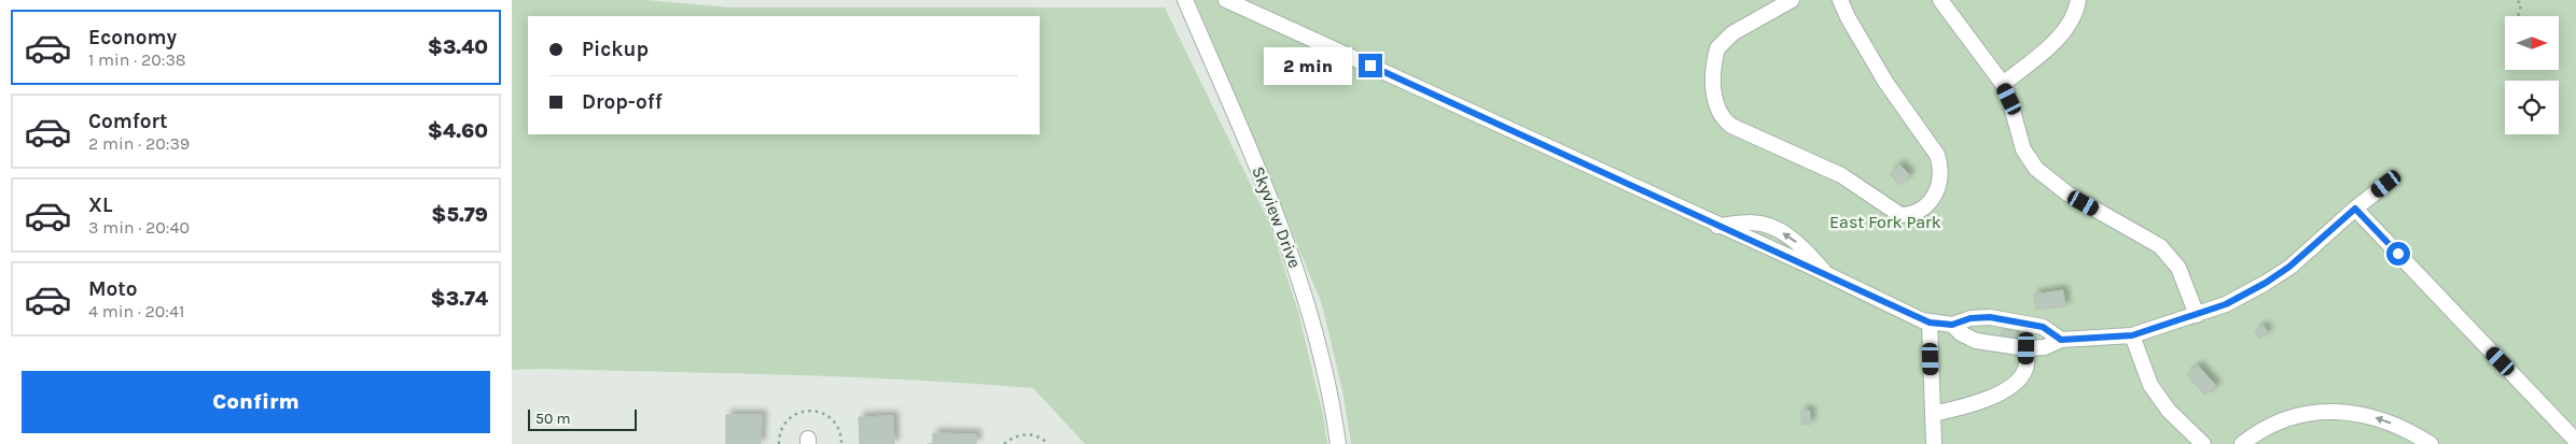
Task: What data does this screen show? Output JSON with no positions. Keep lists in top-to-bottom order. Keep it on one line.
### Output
{"streets":{"street":["Skyview Drive"]},"parks":["East Fork Park"],"scale_bar":"50 m","north":"right","page":{"list":[{"name":"Economy","note":"1 min · 20:38","value":"$3.40"},{"name":"Comfort","note":"2 min · 20:39","value":"$4.60"},{"name":"XL","note":"3 min · 20:40","value":"$5.79"},{"name":"Moto","note":"4 min · 20:41","value":"$3.74"}],"banner":["Pickup","Drop-off"],"bubble":"2 min","buttons":"Confirm","scale":"50 m"}}
